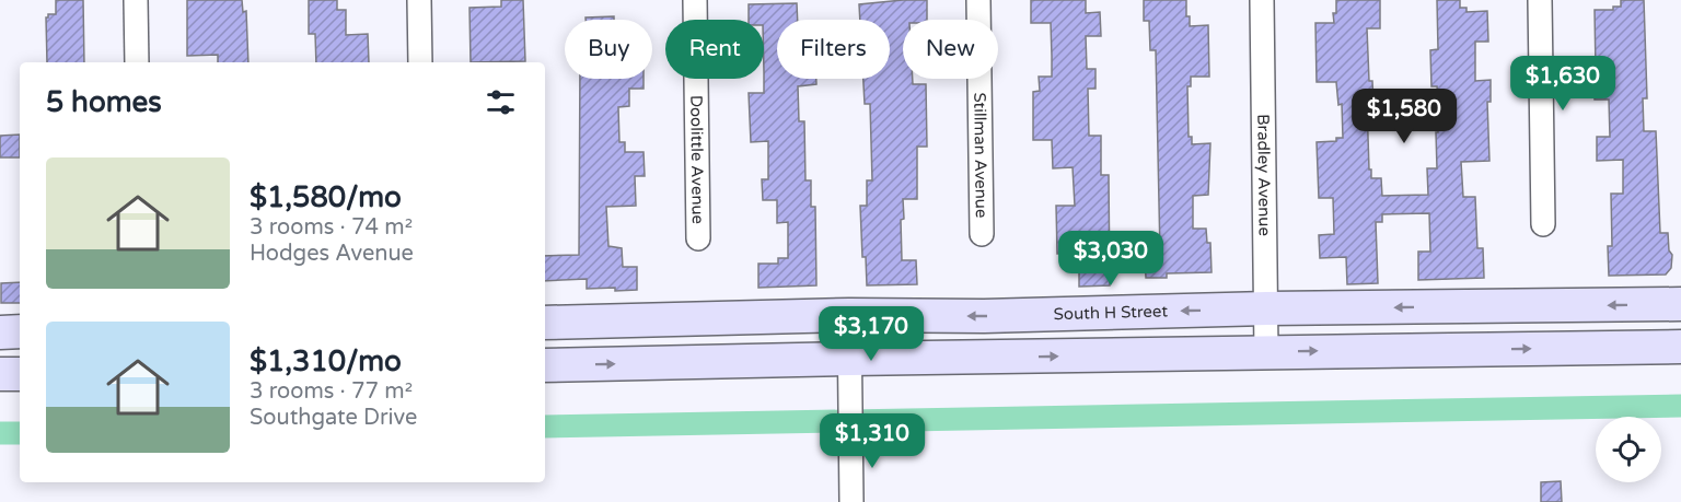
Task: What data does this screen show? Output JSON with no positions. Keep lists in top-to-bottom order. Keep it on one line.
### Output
{"streets":{"street":["Stillman Avenue","Doolittle Avenue","Bradley Avenue","South H Street"]},"crossings":[["Bradley Avenue","South H Street"]],"page":{"chip":["Buy","Rent","Filters","New"],"price":["$1,630","$1,580","$3,030","$3,170","$1,310"],"heading":"5 homes","list":[{"name":"$1,580/mo","note":"3 rooms · 74 m² · Hodges Avenue"},{"name":"$1,310/mo","note":"3 rooms · 77 m² · Southgate Drive"}]}}
